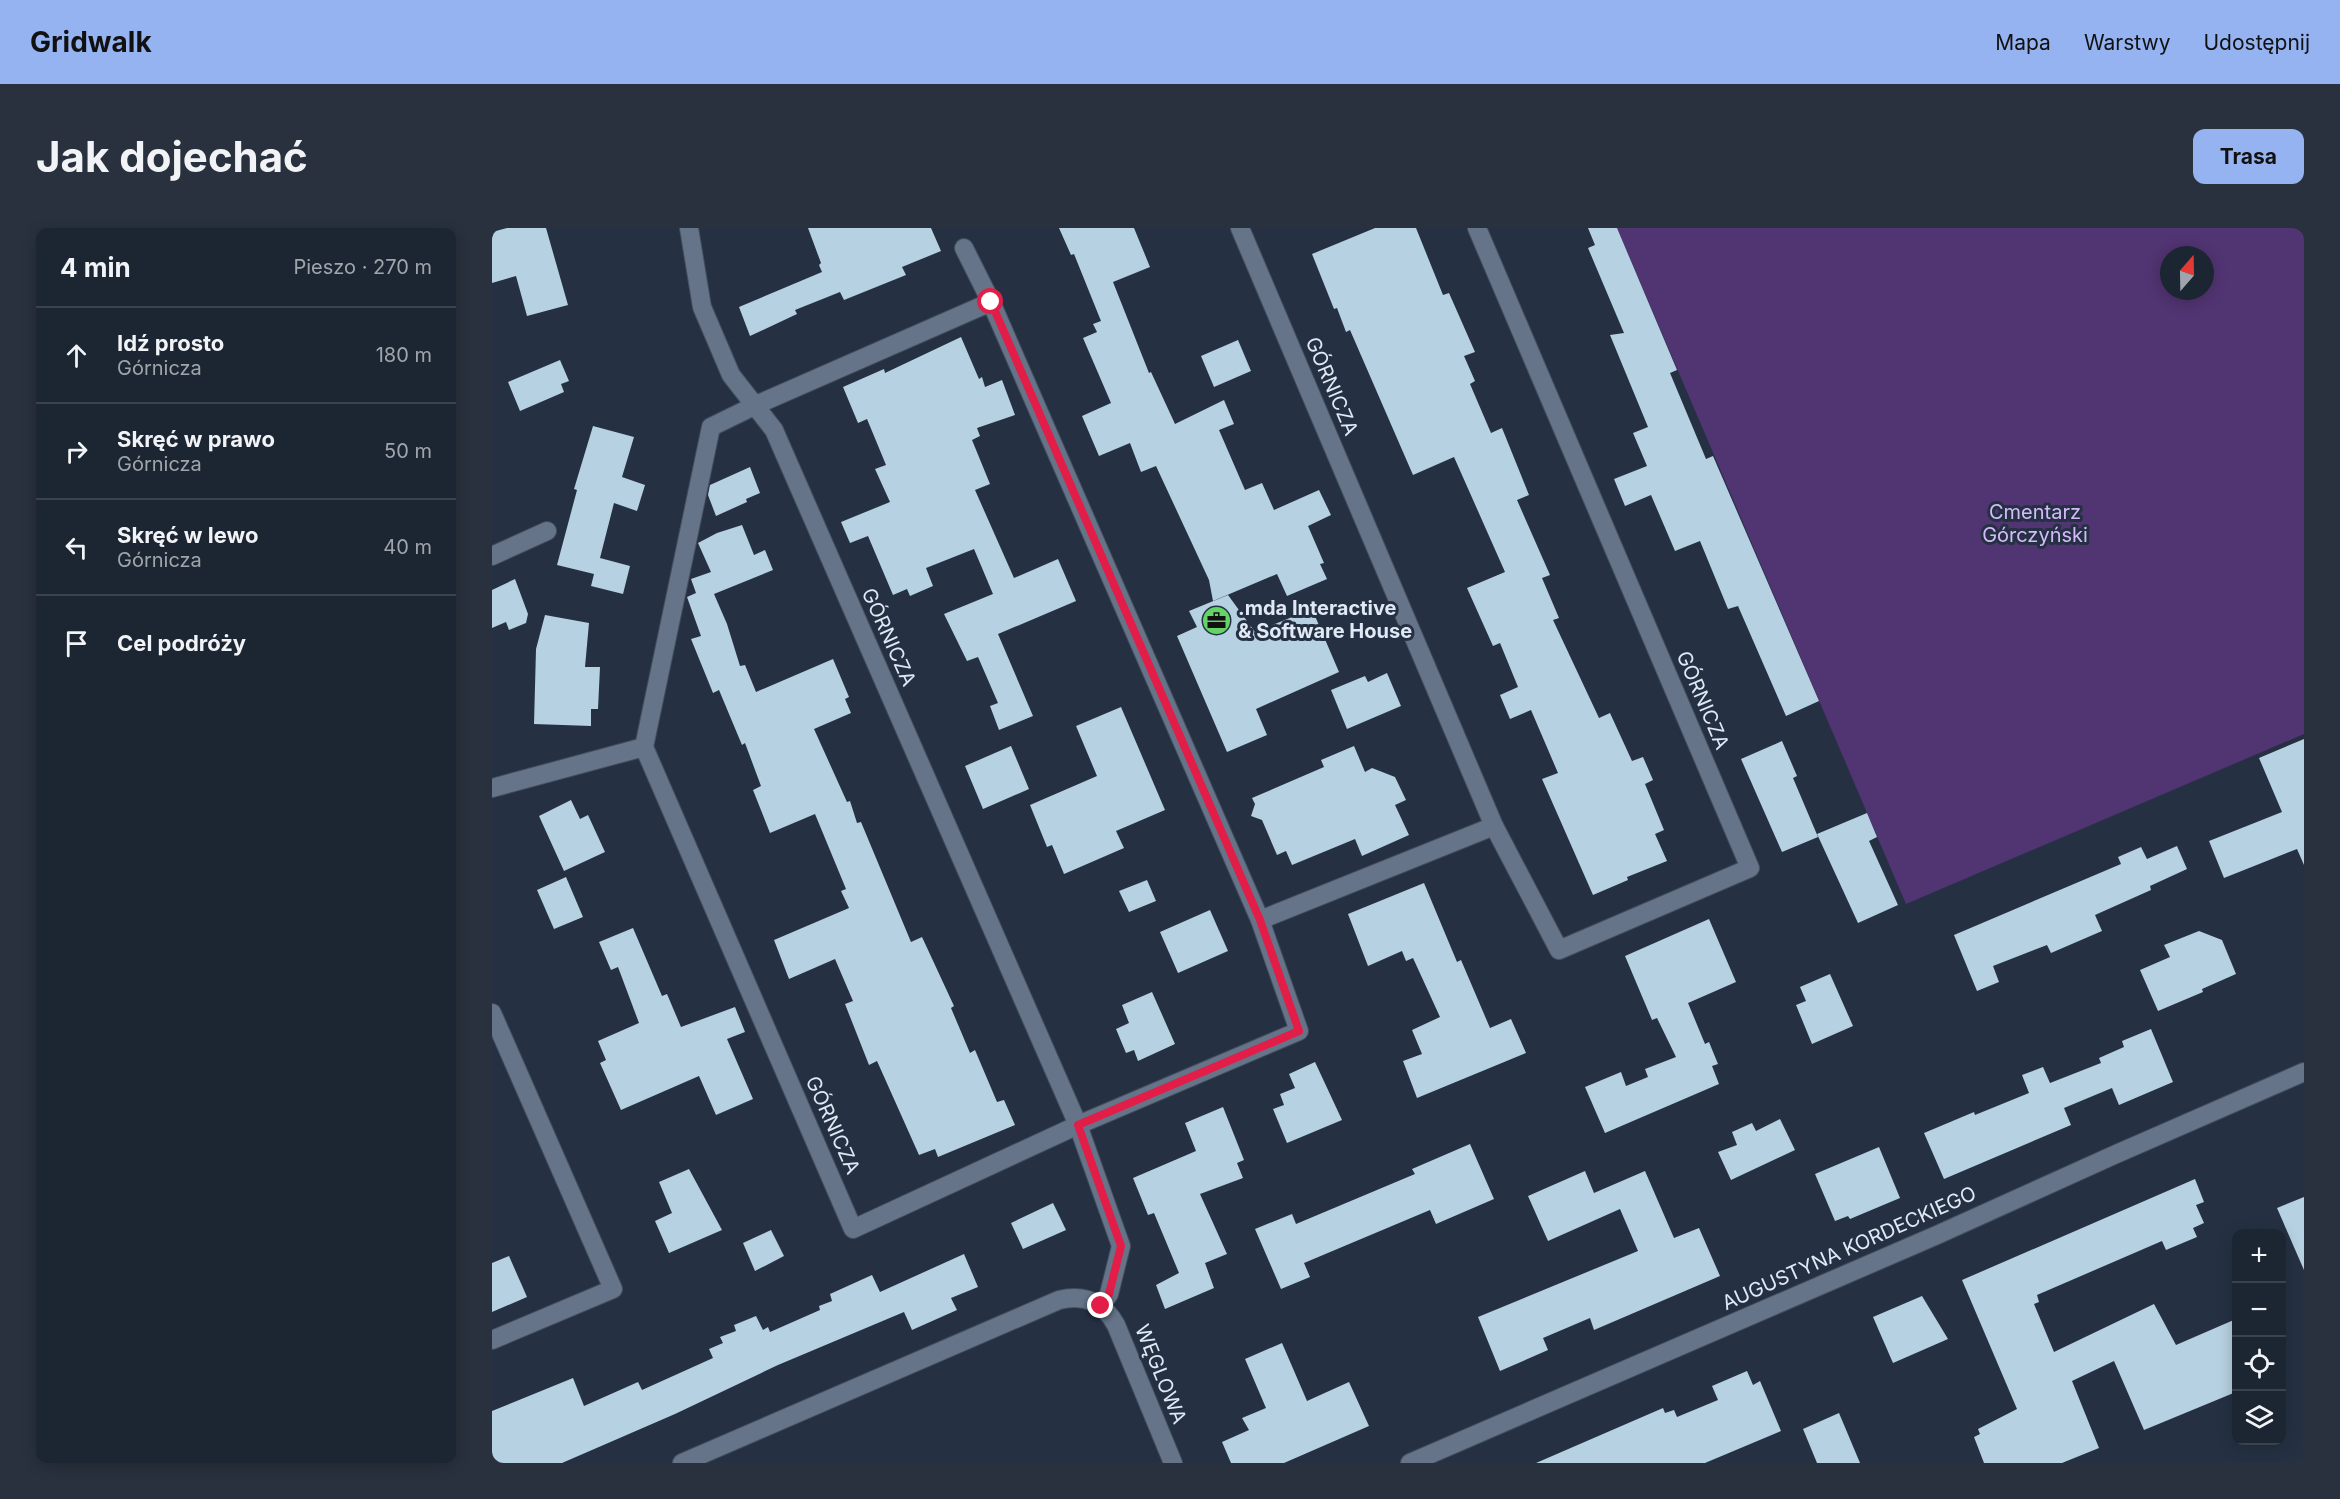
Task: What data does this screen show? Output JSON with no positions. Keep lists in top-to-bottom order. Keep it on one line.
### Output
{"streets":{"street":["GÓRNICZA","AUGUSTYNA KORDECKIEGO","WĘGLOWA"]},"crossings":[["GÓRNICZA","WĘGLOWA"]],"parks":["Cmentarz Górczyński"],"places":{"office":[".mda Interactive & Software House"]},"north":"top","page":{"header":"Gridwalk","nav":["Mapa","Warstwy","Udostępnij"],"buttons":"Trasa","title":"Jak dojechać","heading":["4 min","Pieszo · 270 m"],"list":[["Idź prosto","Górnicza","180 m"],["Skręć w prawo","Górnicza","50 m"],["Skręć w lewo","Górnicza","40 m"],"Cel podróży"],"map_buttons":["+","−"]}}
